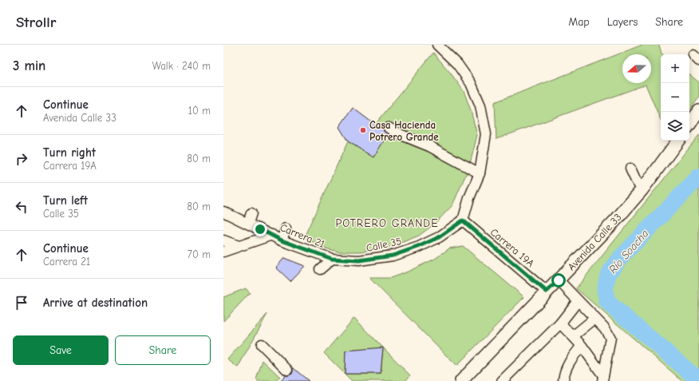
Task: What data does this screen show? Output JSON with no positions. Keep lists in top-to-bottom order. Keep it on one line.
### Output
{"streets":{"main road":["Avenida Calle 33"],"street":["Carrera 21","Calle 35","Carrera 19A"]},"crossings":[["Carrera 21","Calle 35"],["Avenida Calle 33","Carrera 19A"],["Calle 35","Carrera 19A"]],"districts":["POTRERO GRANDE"],"water":["Río Soacha"],"places":["Casa Hacienda Potrero Grande"],"north":"left","page":{"header":"Strollr","nav":["Map","Layers","Share"],"heading":["3 min","Walk · 240 m"],"map_buttons":["+","−"],"list":[["Continue","Avenida Calle 33","10 m"],["Turn right","Carrera 19A","80 m"],["Turn left","Calle 35","80 m"],["Continue","Carrera 21","70 m"],"Arrive at destination"],"buttons":["Save","Share"]}}
